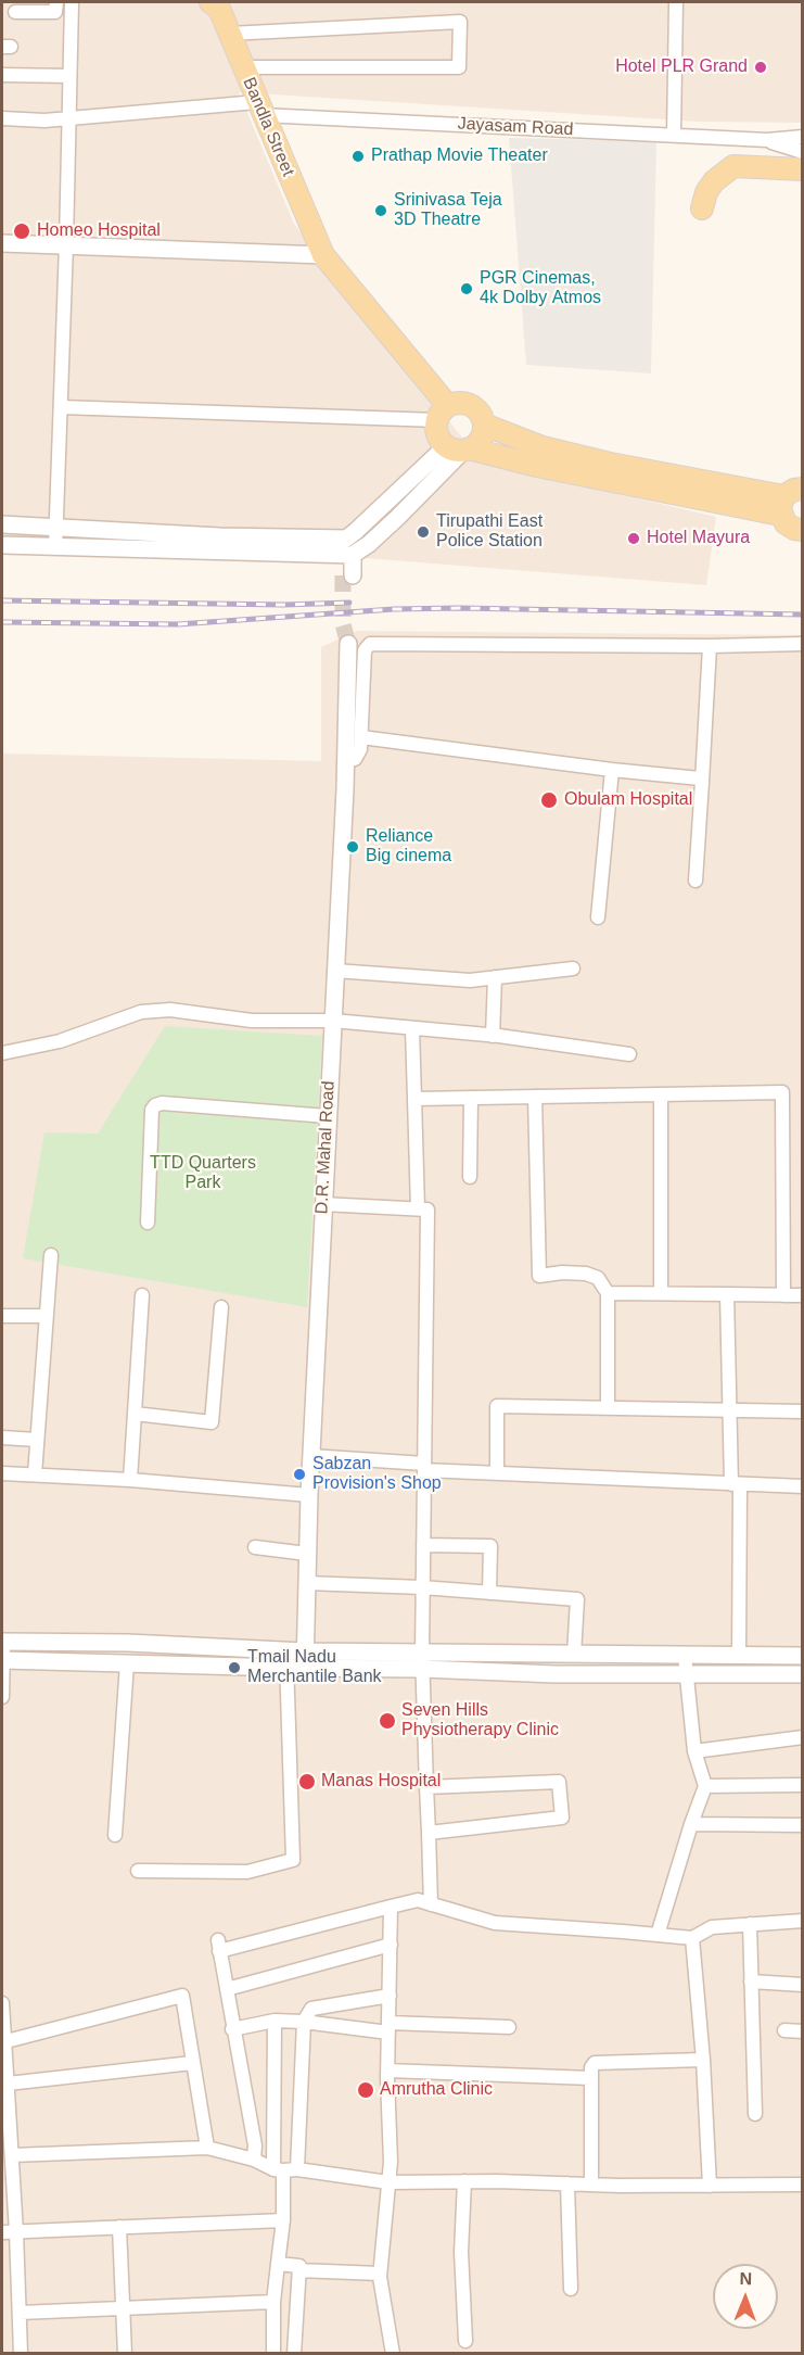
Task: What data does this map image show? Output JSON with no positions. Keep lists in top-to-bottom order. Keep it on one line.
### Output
{"streets":{"main road":["Bandla Street"],"street":["Jayasam Road","D.R. Mahal Road"]},"crossings":[["Bandla Street","Jayasam Road"]],"parks":["TTD Quarters Park"],"places":["Hotel PLR Grand","Prathap Movie Theater","Srinivasa Teja 3D Theatre","Homeo Hospital","PGR Cinemas, 4k Dolby Atmos","Tirupathi East Police Station","Hotel Mayura","Obulam Hospital","Reliance Big cinema","Sabzan Provision's Shop","Tmail Nadu Merchantile Bank","Seven Hills Physiotherapy Clinic","Manas Hospital","Amrutha Clinic"],"north":"top"}
